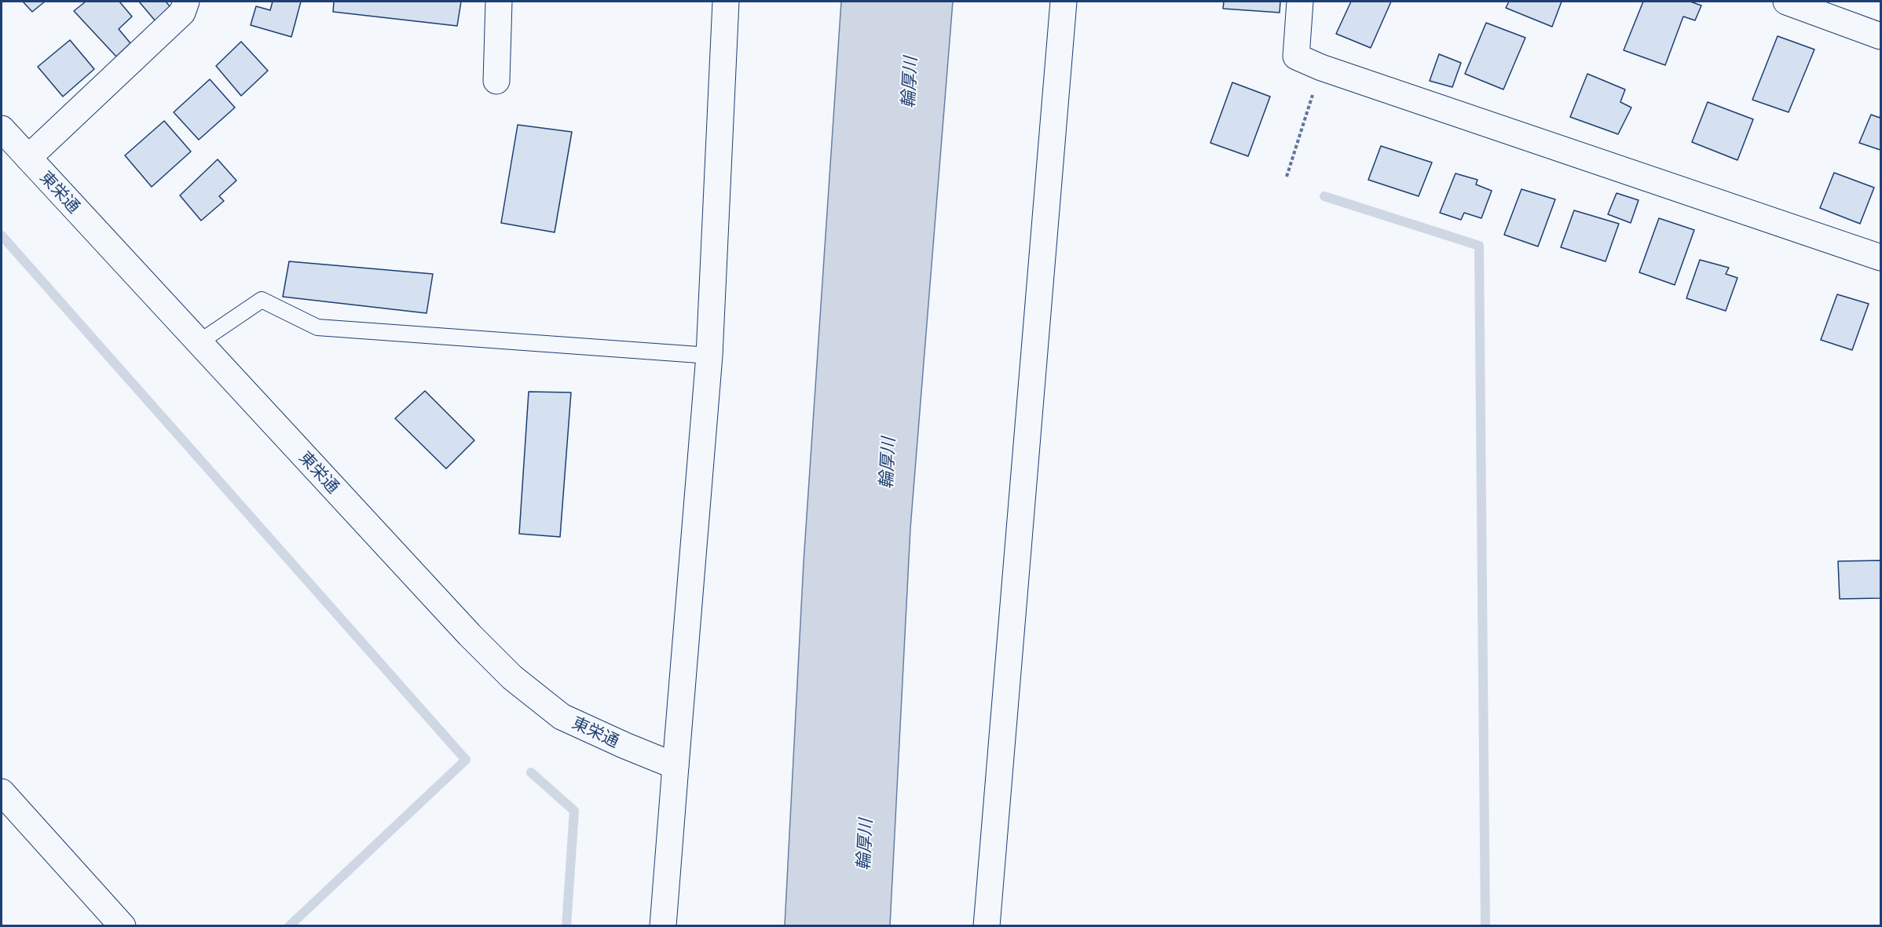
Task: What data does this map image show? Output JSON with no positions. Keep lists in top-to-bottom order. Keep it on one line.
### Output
{"streets":{"street":["東栄通"]},"water":["輪厚川"]}
